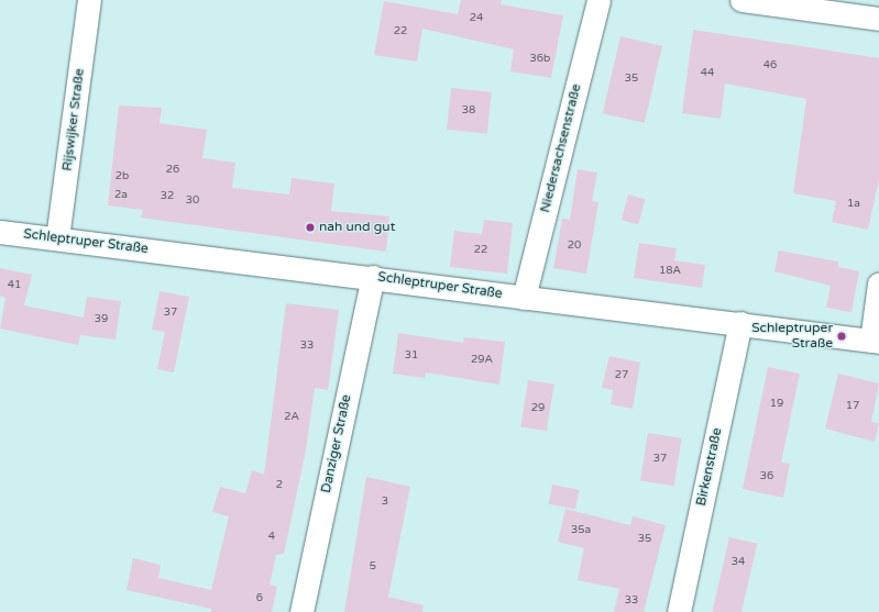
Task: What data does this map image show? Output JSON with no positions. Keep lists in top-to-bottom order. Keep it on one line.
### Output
{"streets":{"street":["Rijswijker Straße","Niedersachsenstraße","Schleptruper Straße","Danziger Straße","Birkenstraße"]},"crossings":[["Rijswijker Straße","Schleptruper Straße"],["Niedersachsenstraße","Schleptruper Straße"],["Schleptruper Straße","Danziger Straße"],["Schleptruper Straße","Birkenstraße"]],"places":["nah und gut","Schleptruper Straße"],"house_numbers":["24","22","36b","46","44","35","38","26","2b","2a","32","30","1a","20","22","18A","41","37","39","33","31","29A","27","19","17","29","2A","37","36","2","3","35a","4","35","34","5","6","33"]}
